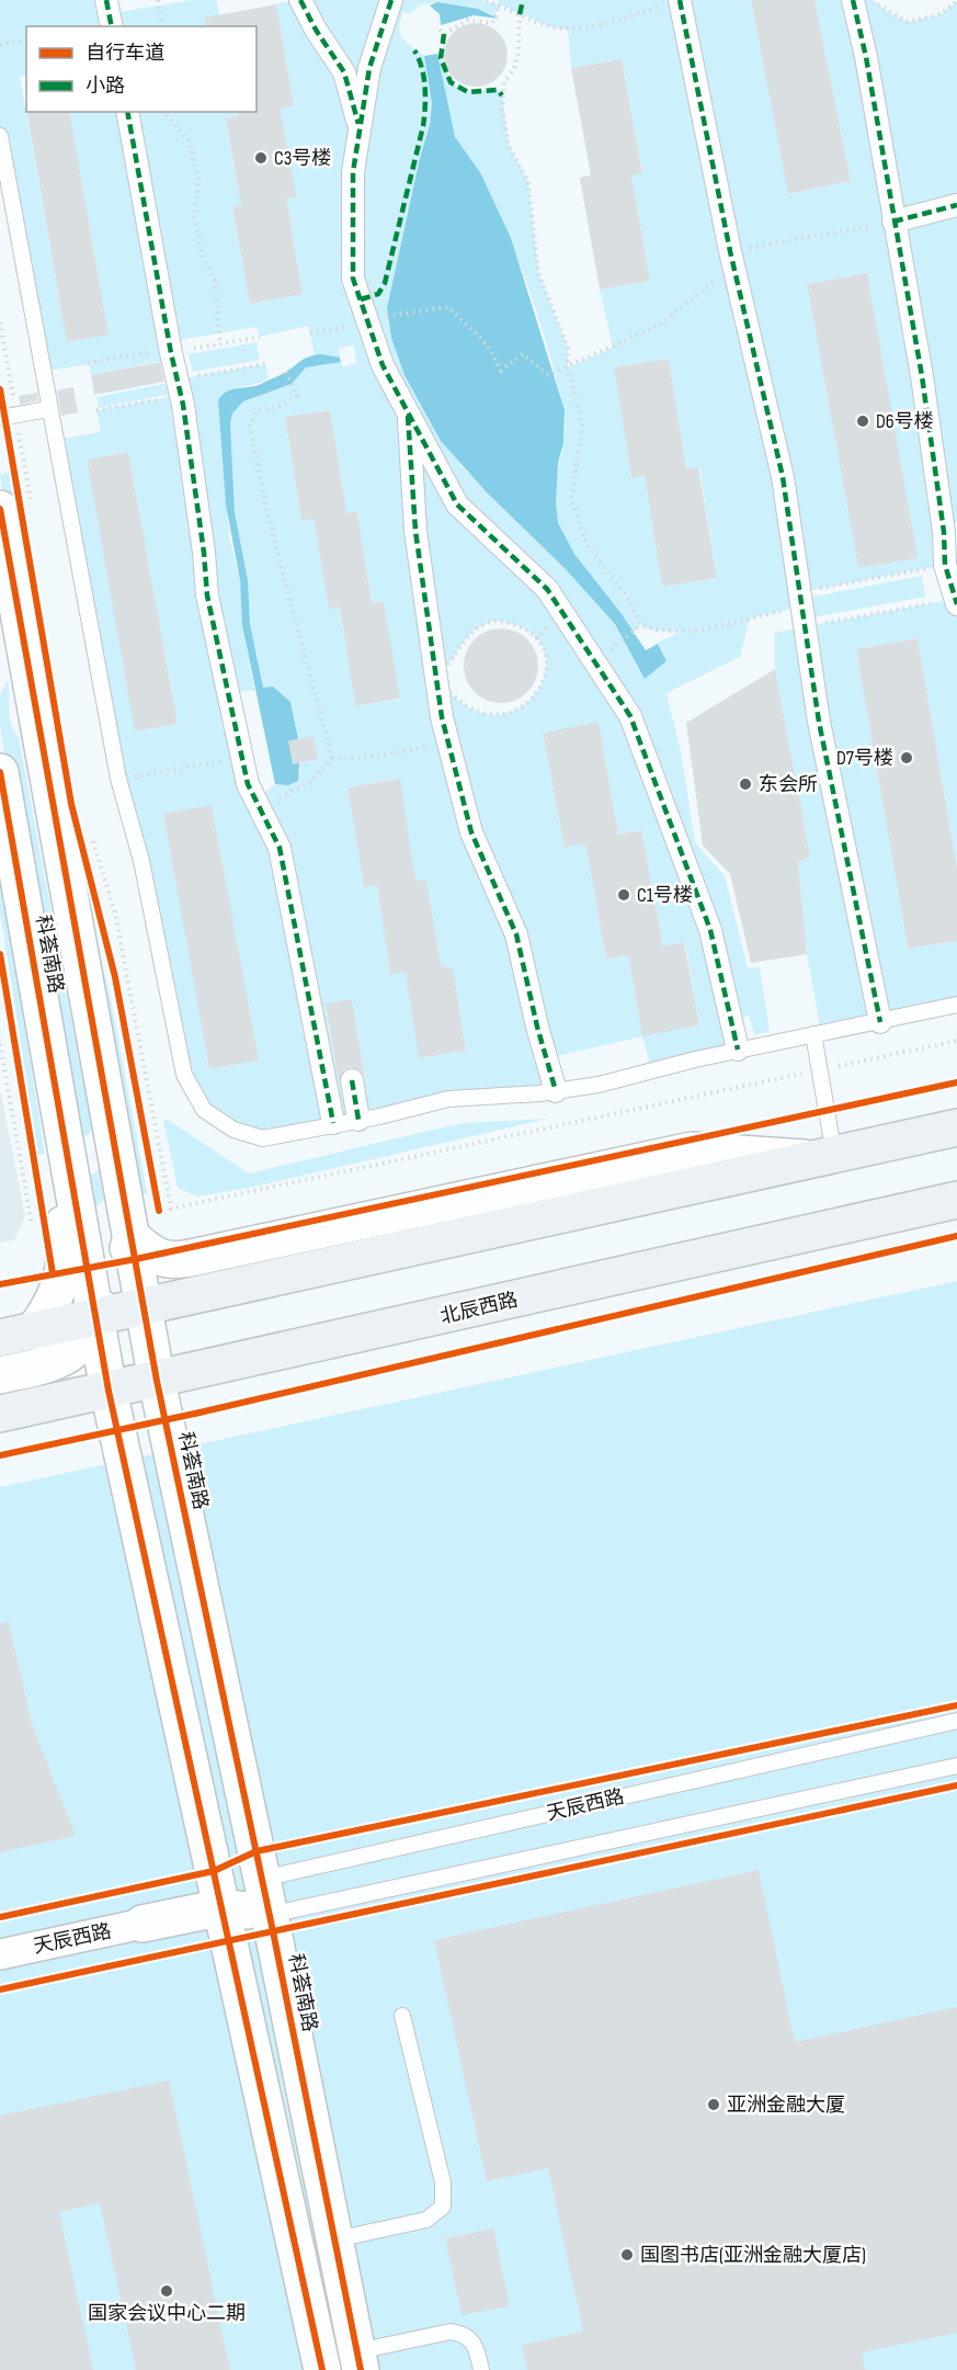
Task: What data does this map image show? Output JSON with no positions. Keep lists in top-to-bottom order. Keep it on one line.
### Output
{"streets":{"main road":["北辰西路"],"street":["科荟南路","天辰西路"]},"crossings":[["科荟南路","北辰西路"],["科荟南路","天辰西路"]],"places":["C3号楼","D6号楼","D7号楼","东会所","C1号楼","亚洲金融大厦","国图书店(亚洲金融大厦店)","国家会议中心二期"],"legend":["自行车道","小路"]}
